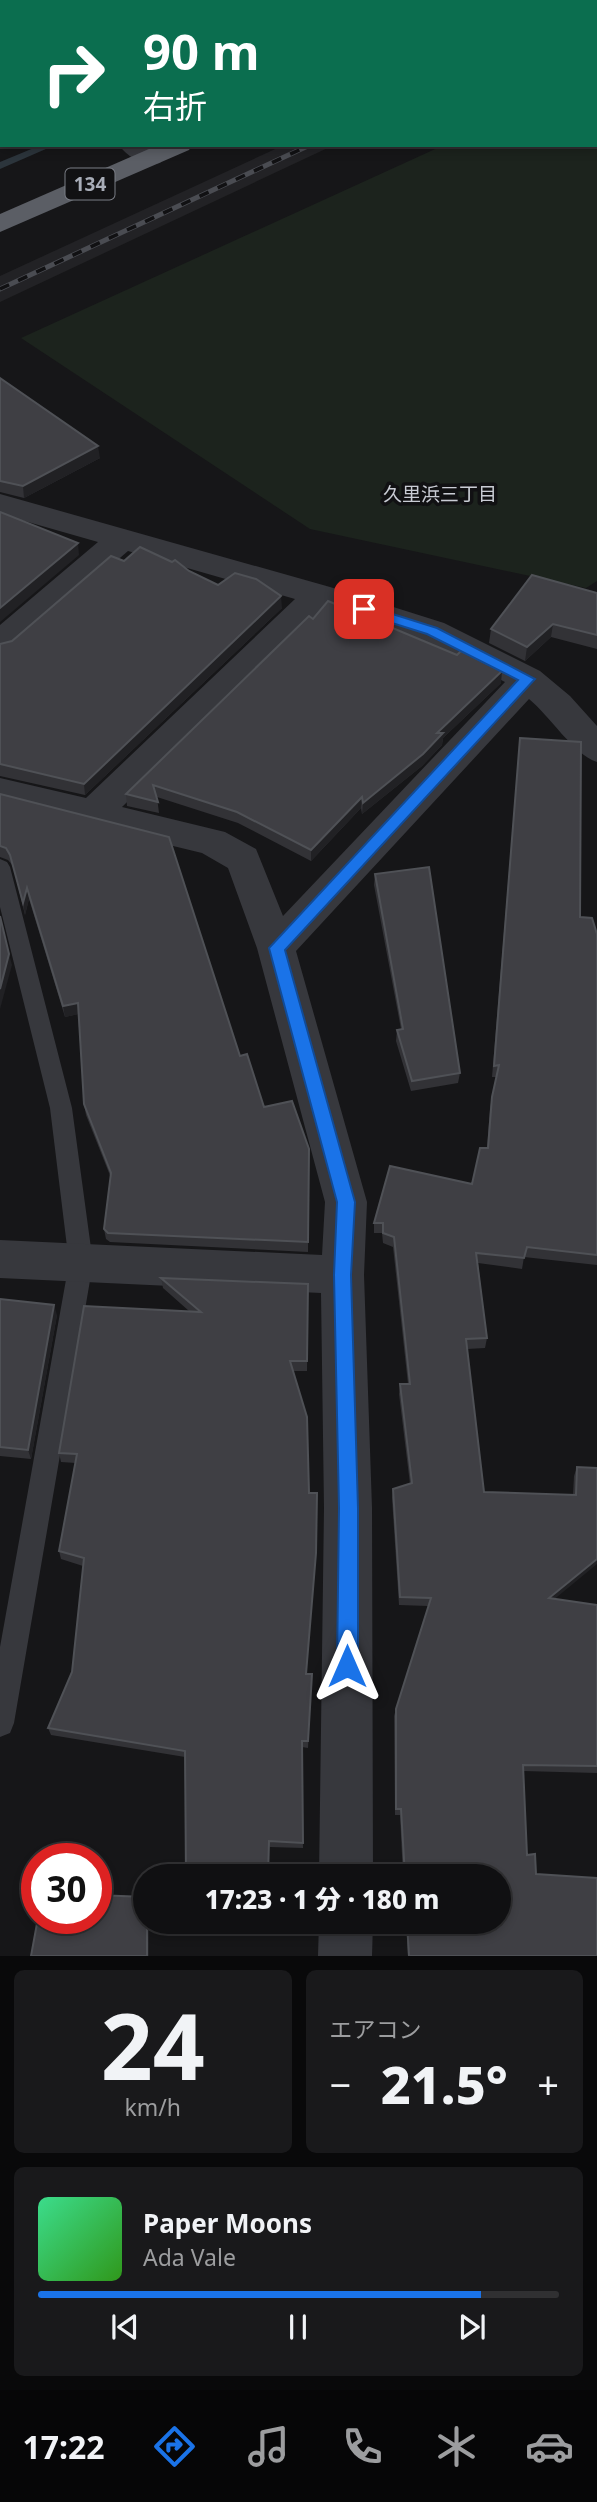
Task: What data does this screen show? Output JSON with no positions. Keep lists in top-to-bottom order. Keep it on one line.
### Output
{"streets":{"highway":["134"]},"districts":["久里浜三丁目"],"page":{"turn":["90 m","右折"],"limit":"30","trip":"17:23 · 1 分 · 180 m","tile":[["24","km/h"],"エアコン"],"heat":["−","21.5°","+"],"song":["Paper Moons","Ada Vale"],"tabs":"17:22"}}
